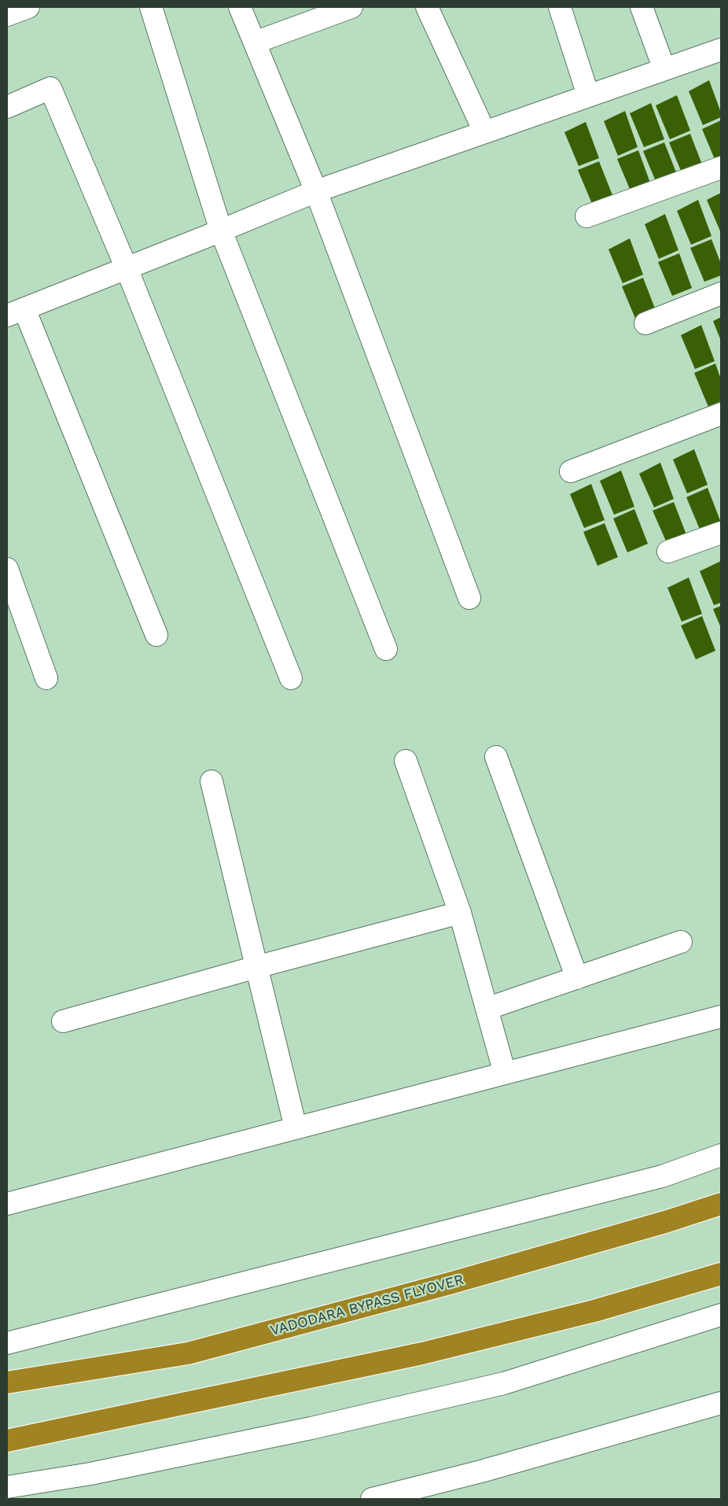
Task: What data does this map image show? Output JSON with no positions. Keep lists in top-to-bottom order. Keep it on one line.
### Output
{"streets":{"highway":["VADODARA BYPASS FLYOVER"]}}
